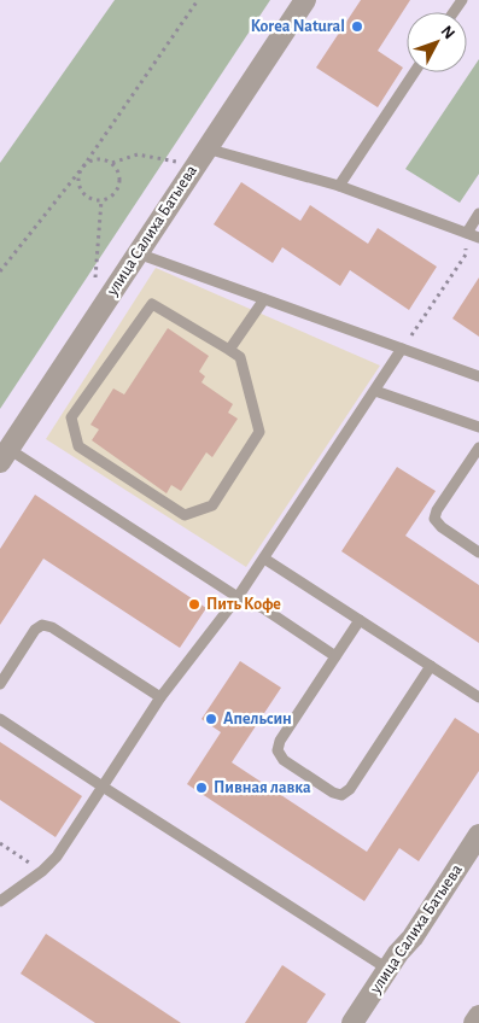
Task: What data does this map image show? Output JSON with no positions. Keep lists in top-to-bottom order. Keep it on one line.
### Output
{"streets":{"street":["улица Салиха Батыева"]},"places":["Korea Natural","Пить Кофе","Апельсин","Пивная лавка"],"north":"top right"}
